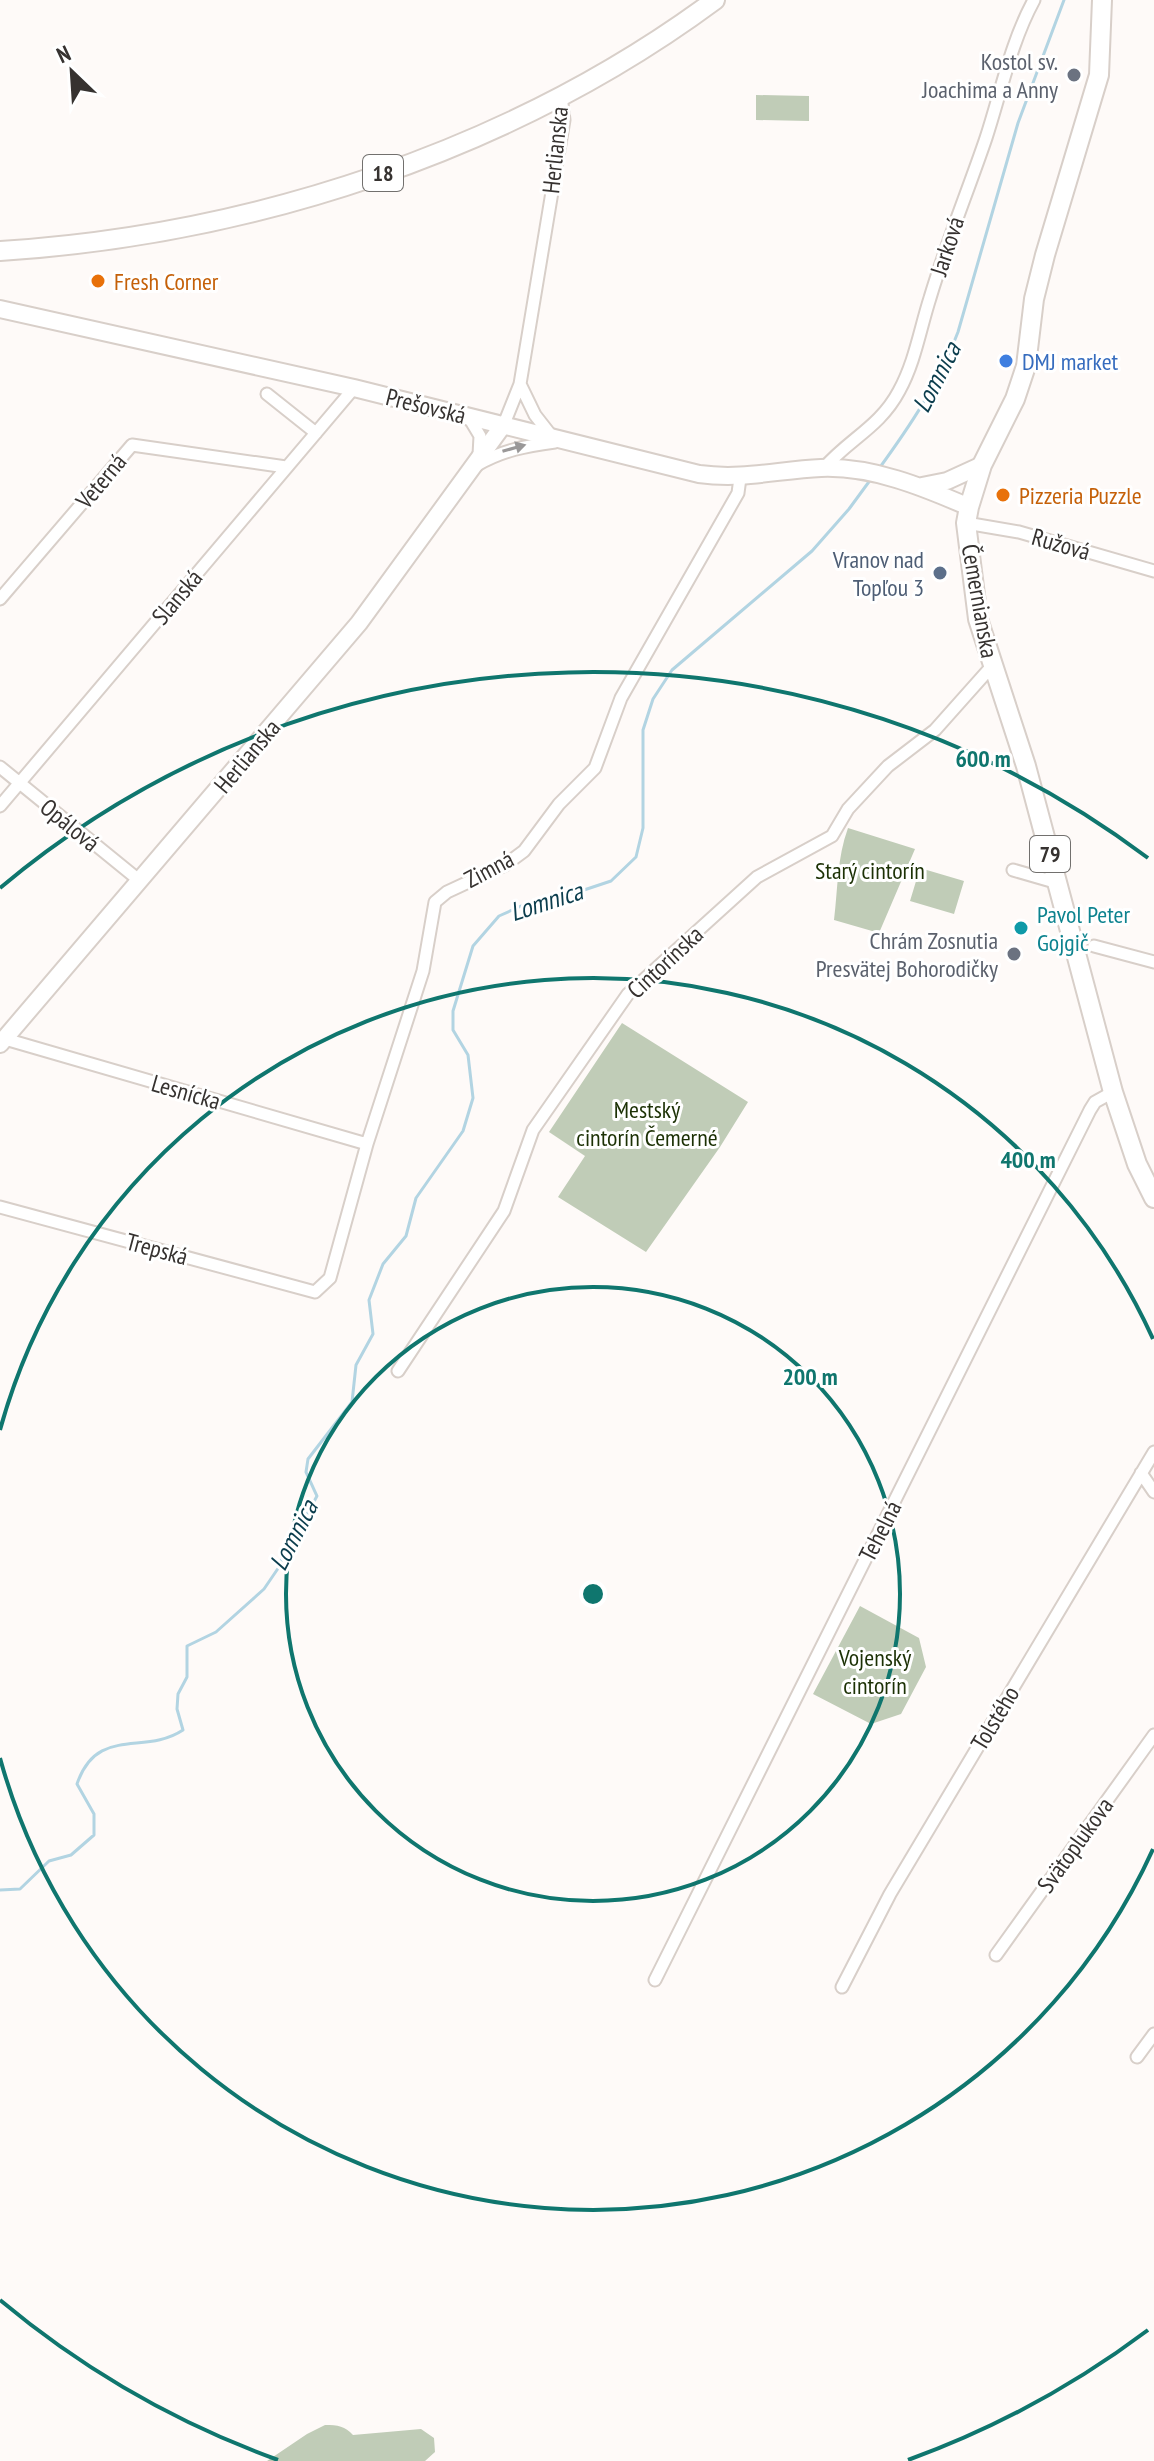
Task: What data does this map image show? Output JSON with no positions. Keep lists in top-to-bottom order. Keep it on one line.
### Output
{"streets":{"main road":["Herlianska","18","Prešovská","Čemernianska","79"],"street":["Jarková","Veterná","Ružová","Slanská","Opálová","Zimná","Cintorínska","Lesnícka","Trepská","Tehelná","Tolstého","Svätoplukova"]},"crossings":[["Herlianska","18"],["Herlianska","Prešovská"],["Herlianska","Opálová"],["Herlianska","Lesnícka"],["Jarková","Prešovská"],["Prešovská","Ružová"],["Prešovská","Slanská"],["Prešovská","Čemernianska"],["Prešovská","Zimná"],["Veterná","Slanská"],["Ružová","Čemernianska"],["Slanská","Opálová"],["Čemernianska","Cintorínska"],["Čemernianska","Tehelná"],["Zimná","Lesnícka"],["Zimná","Trepská"]],"water":["Lomnica"],"parks":["Starý cintorín","Mestský cintorín Čemerné","Vojenský cintorín"],"places":["Kostol sv. Joachima a Anny","Fresh Corner","DMJ market","Pizzeria Puzzle","Vranov nad Topľou 3","Pavol Peter Gojgič","Chrám Zosnutia Presvätej Bohorodičky"],"north":"top left","rings":["600 m","400 m","200 m"]}
